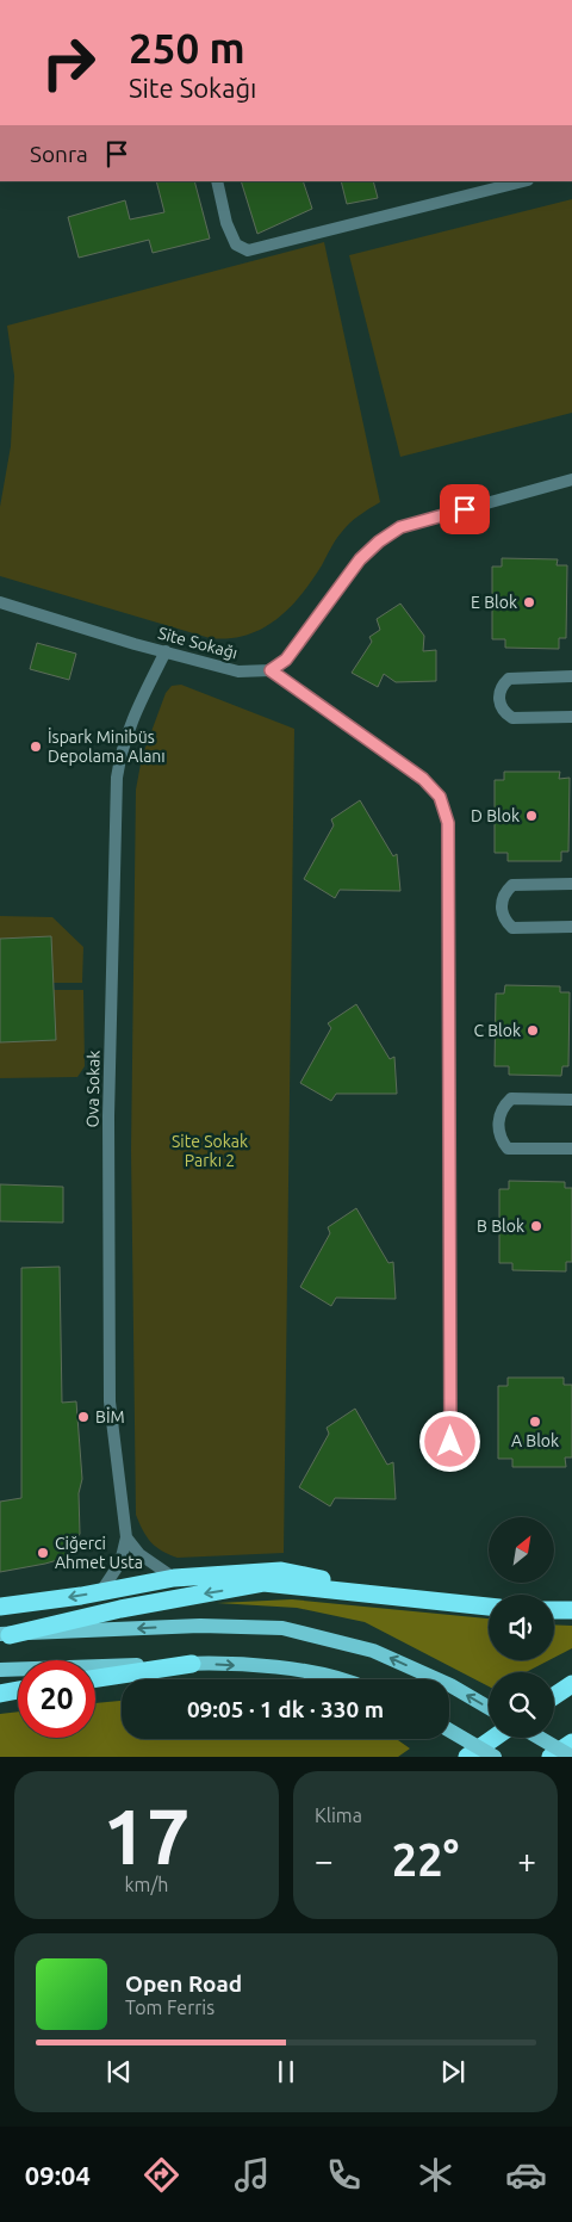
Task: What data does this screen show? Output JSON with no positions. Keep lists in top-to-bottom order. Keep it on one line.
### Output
{"streets":{"street":["Site Sokağı","Ova Sokak"]},"crossings":[["Site Sokağı","Ova Sokak"]],"parks":["Site Sokak Parkı 2"],"places":["E Blok","İspark Minibüs Depolama Alanı","D Blok","C Blok","B Blok","BİM","A Blok","Ciğerci Ahmet Usta"],"north":"top right","page":{"turn":["250 m","Site Sokağı"],"then":"Sonra","limit":"20","trip":"09:05 · 1 dk · 330 m","tile":[["17","km/h"],"Klima"],"heat":["−","22°","+"],"song":["Open Road","Tom Ferris"],"tabs":"09:04"}}
